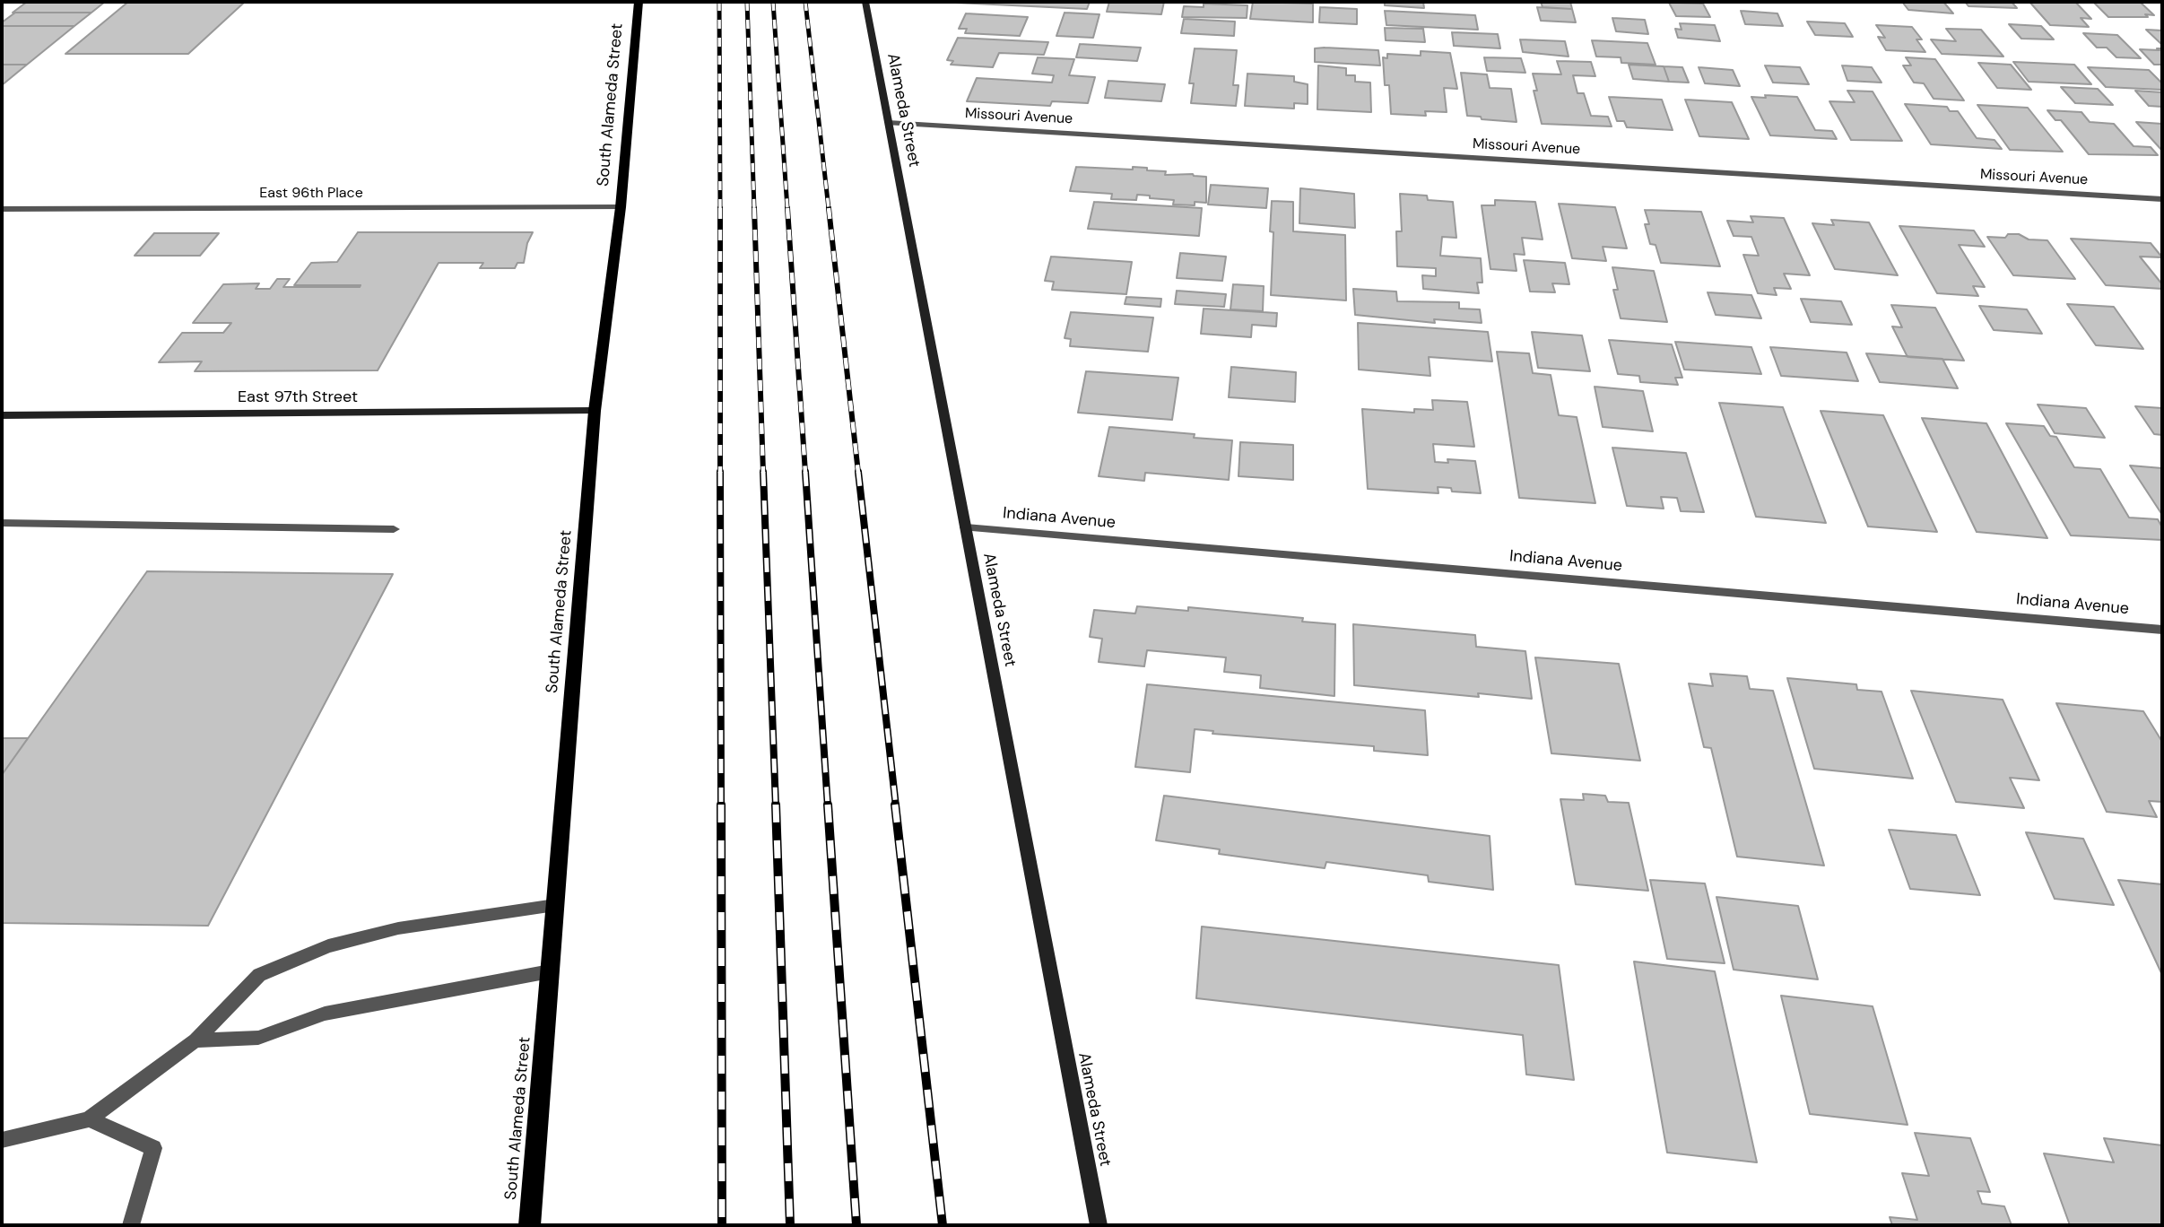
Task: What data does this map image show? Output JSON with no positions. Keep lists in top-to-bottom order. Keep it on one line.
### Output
{"streets":{"main road":["South Alameda Street"],"street":["Alameda Street","Missouri Avenue","East 96th Place","East 97th Street","Indiana Avenue"]},"crossings":[["South Alameda Street","East 96th Place"],["South Alameda Street","East 97th Street"],["Alameda Street","Missouri Avenue"],["Alameda Street","Indiana Avenue"]]}
